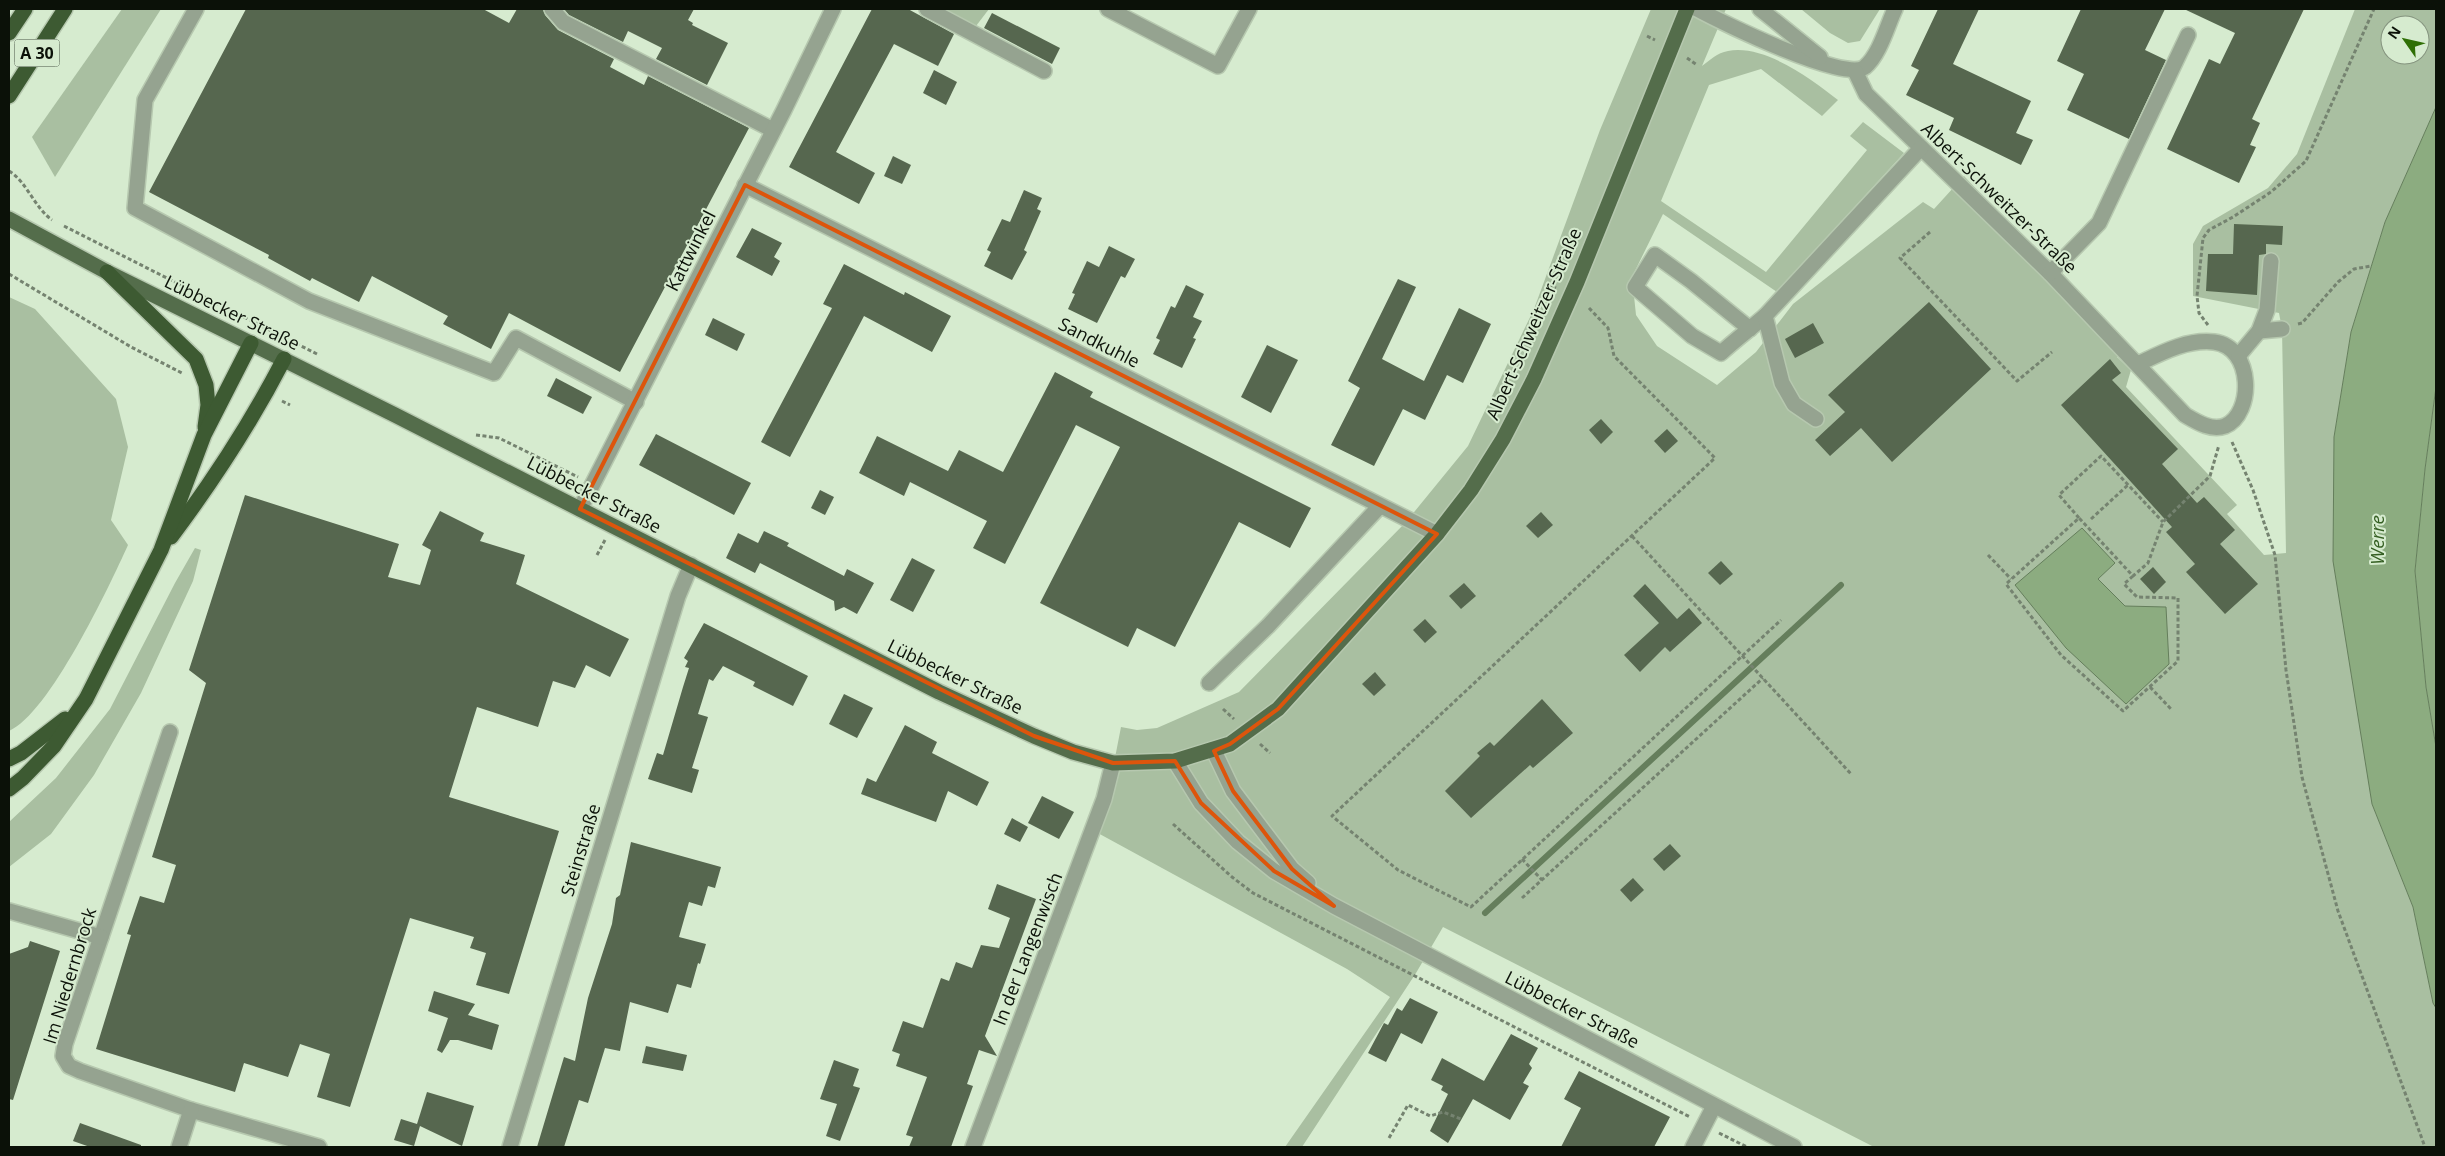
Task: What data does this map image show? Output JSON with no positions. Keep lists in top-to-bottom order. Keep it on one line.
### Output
{"streets":{"highway":["A 30"],"main road":["Albert-Schweitzer-Straße","Lübbecker Straße"],"street":["Kattwinkel","Sandkuhle","Steinstraße","In der Langenwisch","Im Niedernbrock"]},"crossings":[["Albert-Schweitzer-Straße","Lübbecker Straße"],["Albert-Schweitzer-Straße","Sandkuhle"],["Kattwinkel","Lübbecker Straße"],["Kattwinkel","Sandkuhle"],["Lübbecker Straße","Steinstraße"],["Lübbecker Straße","In der Langenwisch"]],"water":["Werre"],"north":"top left"}
